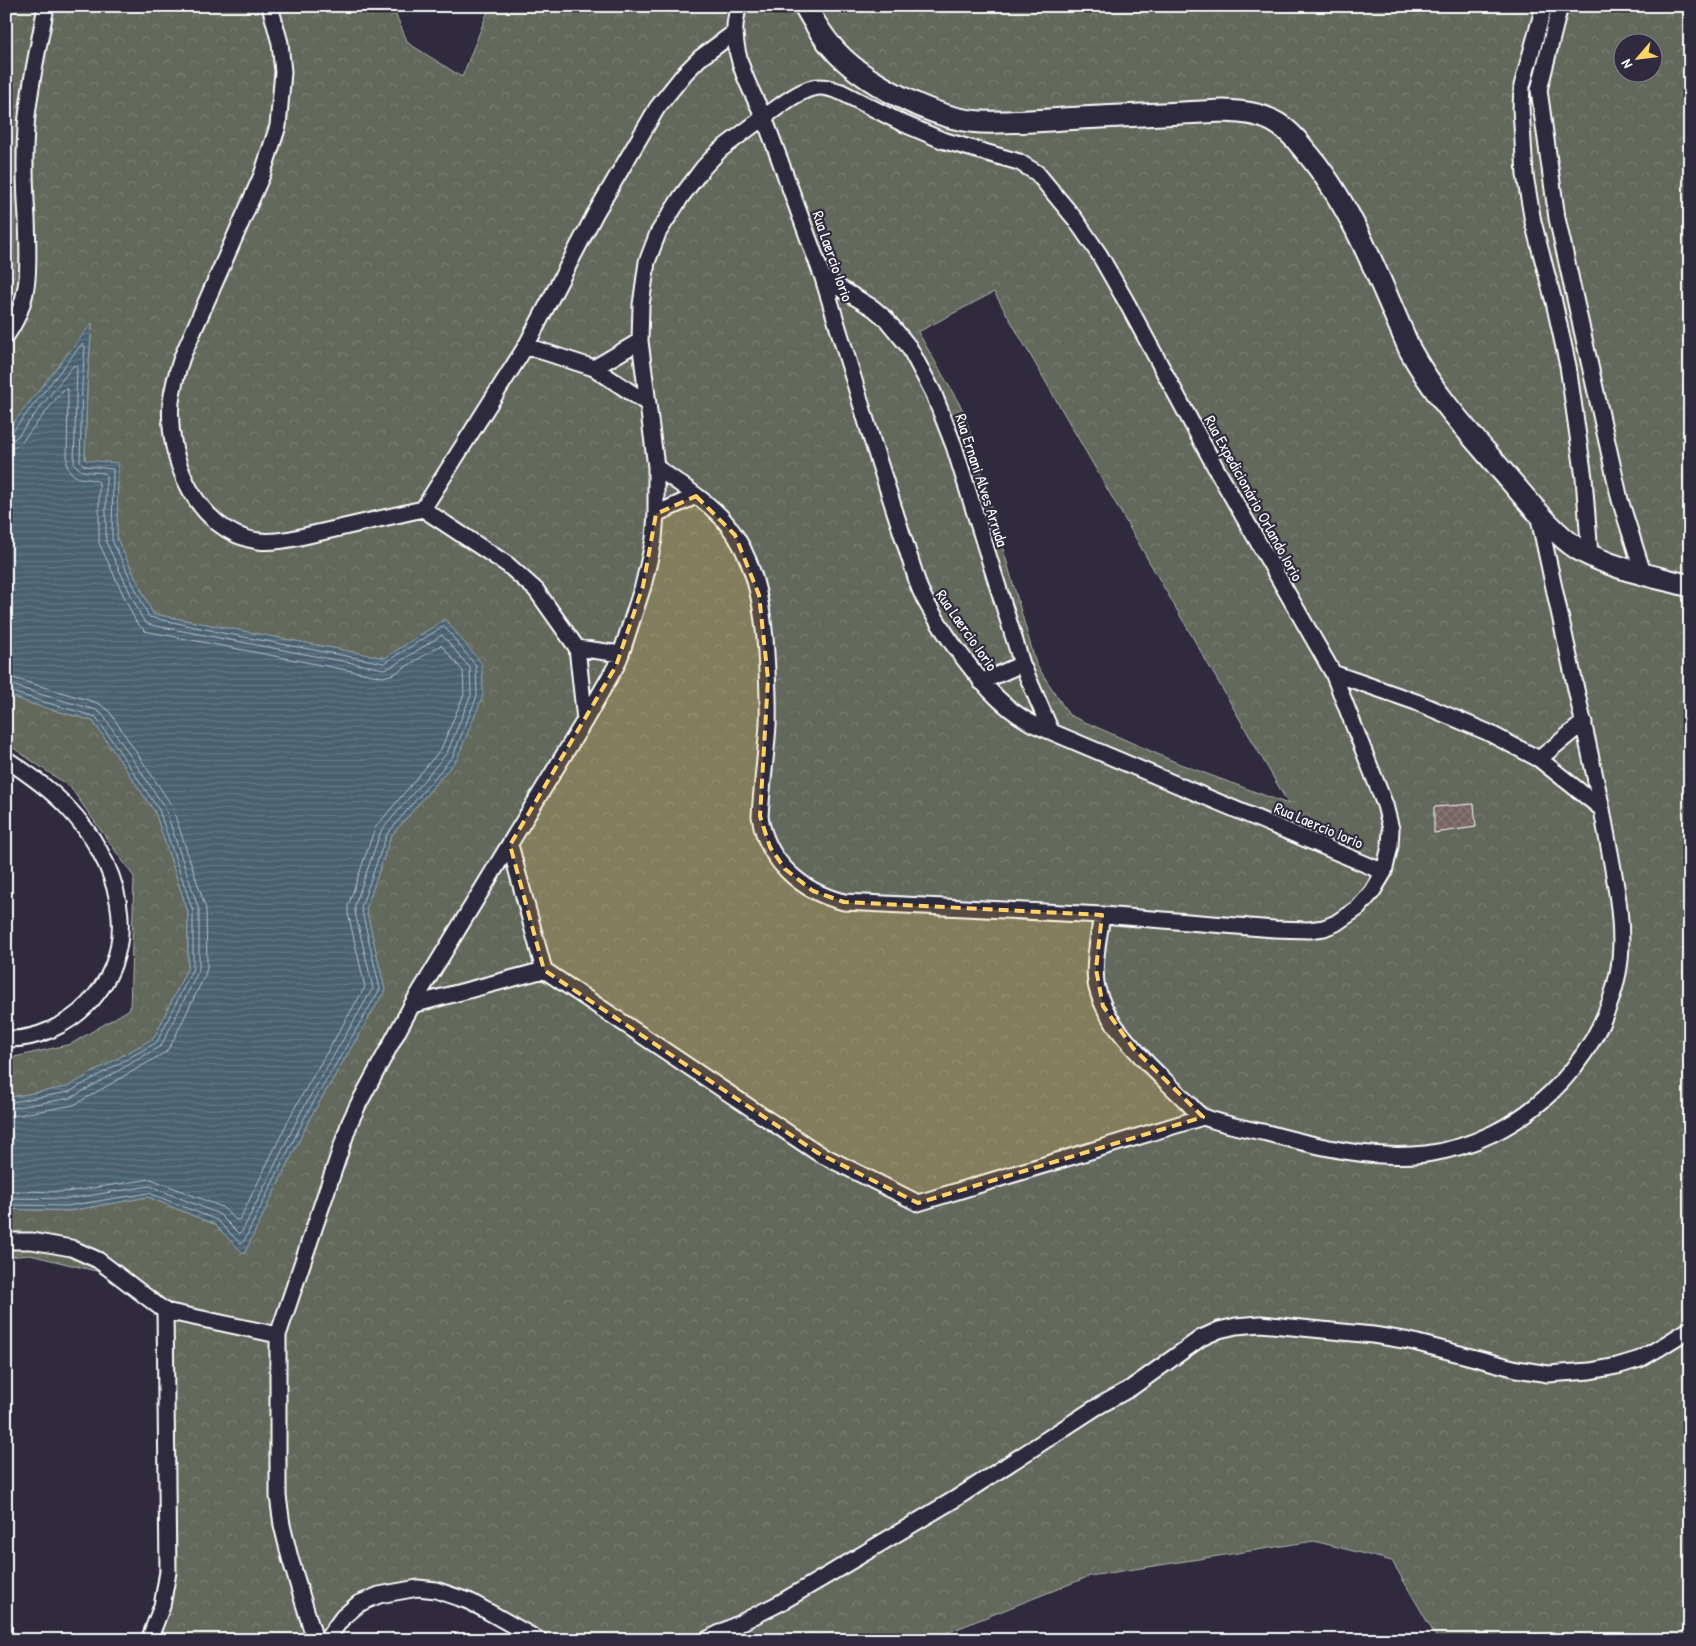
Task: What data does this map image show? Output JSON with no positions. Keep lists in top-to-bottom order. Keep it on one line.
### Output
{"streets":{"street":["Rua Laercio Iorio","Rua Ernani Alves Arruda","Rua Expedicionário Orlando Iorio"]},"crossings":[["Rua Laercio Iorio","Rua Ernani Alves Arruda"],["Rua Laercio Iorio","Rua Expedicionário Orlando Iorio"]],"north":"bottom left"}
